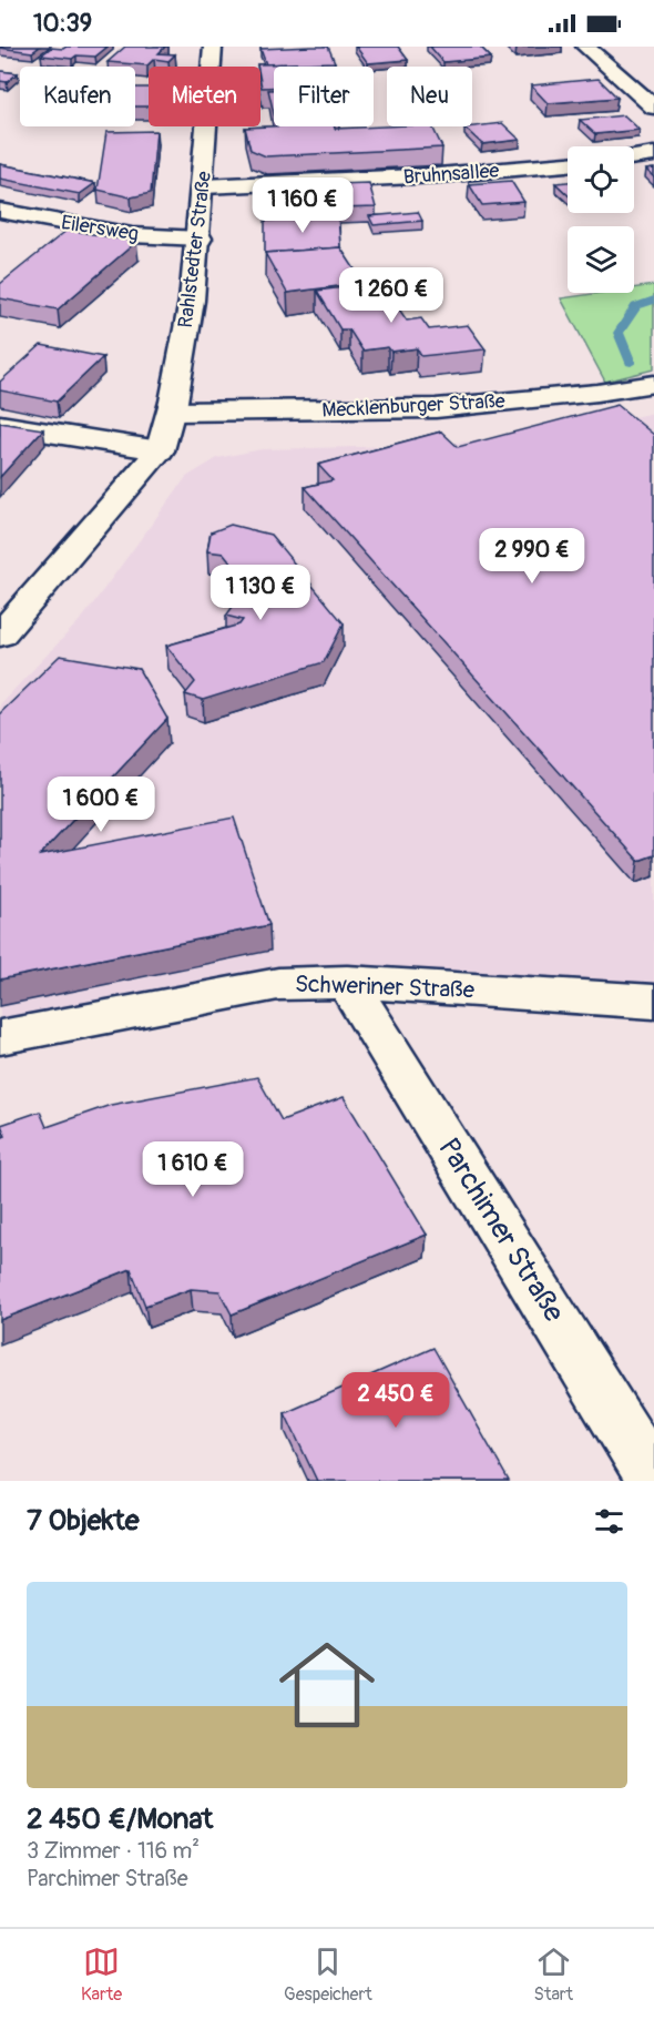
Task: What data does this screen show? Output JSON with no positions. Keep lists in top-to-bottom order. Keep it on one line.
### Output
{"streets":{"street":["Bruhnsallee","Eilersweg","Rahlstedter Straße","Mecklenburger Straße","Schweriner Straße","Parchimer Straße"]},"crossings":[["Bruhnsallee","Rahlstedter Straße"],["Eilersweg","Rahlstedter Straße"],["Rahlstedter Straße","Mecklenburger Straße"],["Schweriner Straße","Parchimer Straße"]],"page":{"status":"10:39","chip":["Kaufen","Mieten","Filter","Neu"],"price":["1 160 €","1 260 €","2 990 €","1 130 €","1 600 €","1 610 €","2 450 €"],"heading":"7 Objekte","list":[{"name":"2 450 €/Monat","note":"3 Zimmer · 116 m² · Parchimer Straße"}],"tabs":["Karte","Gespeichert","Start"]}}
